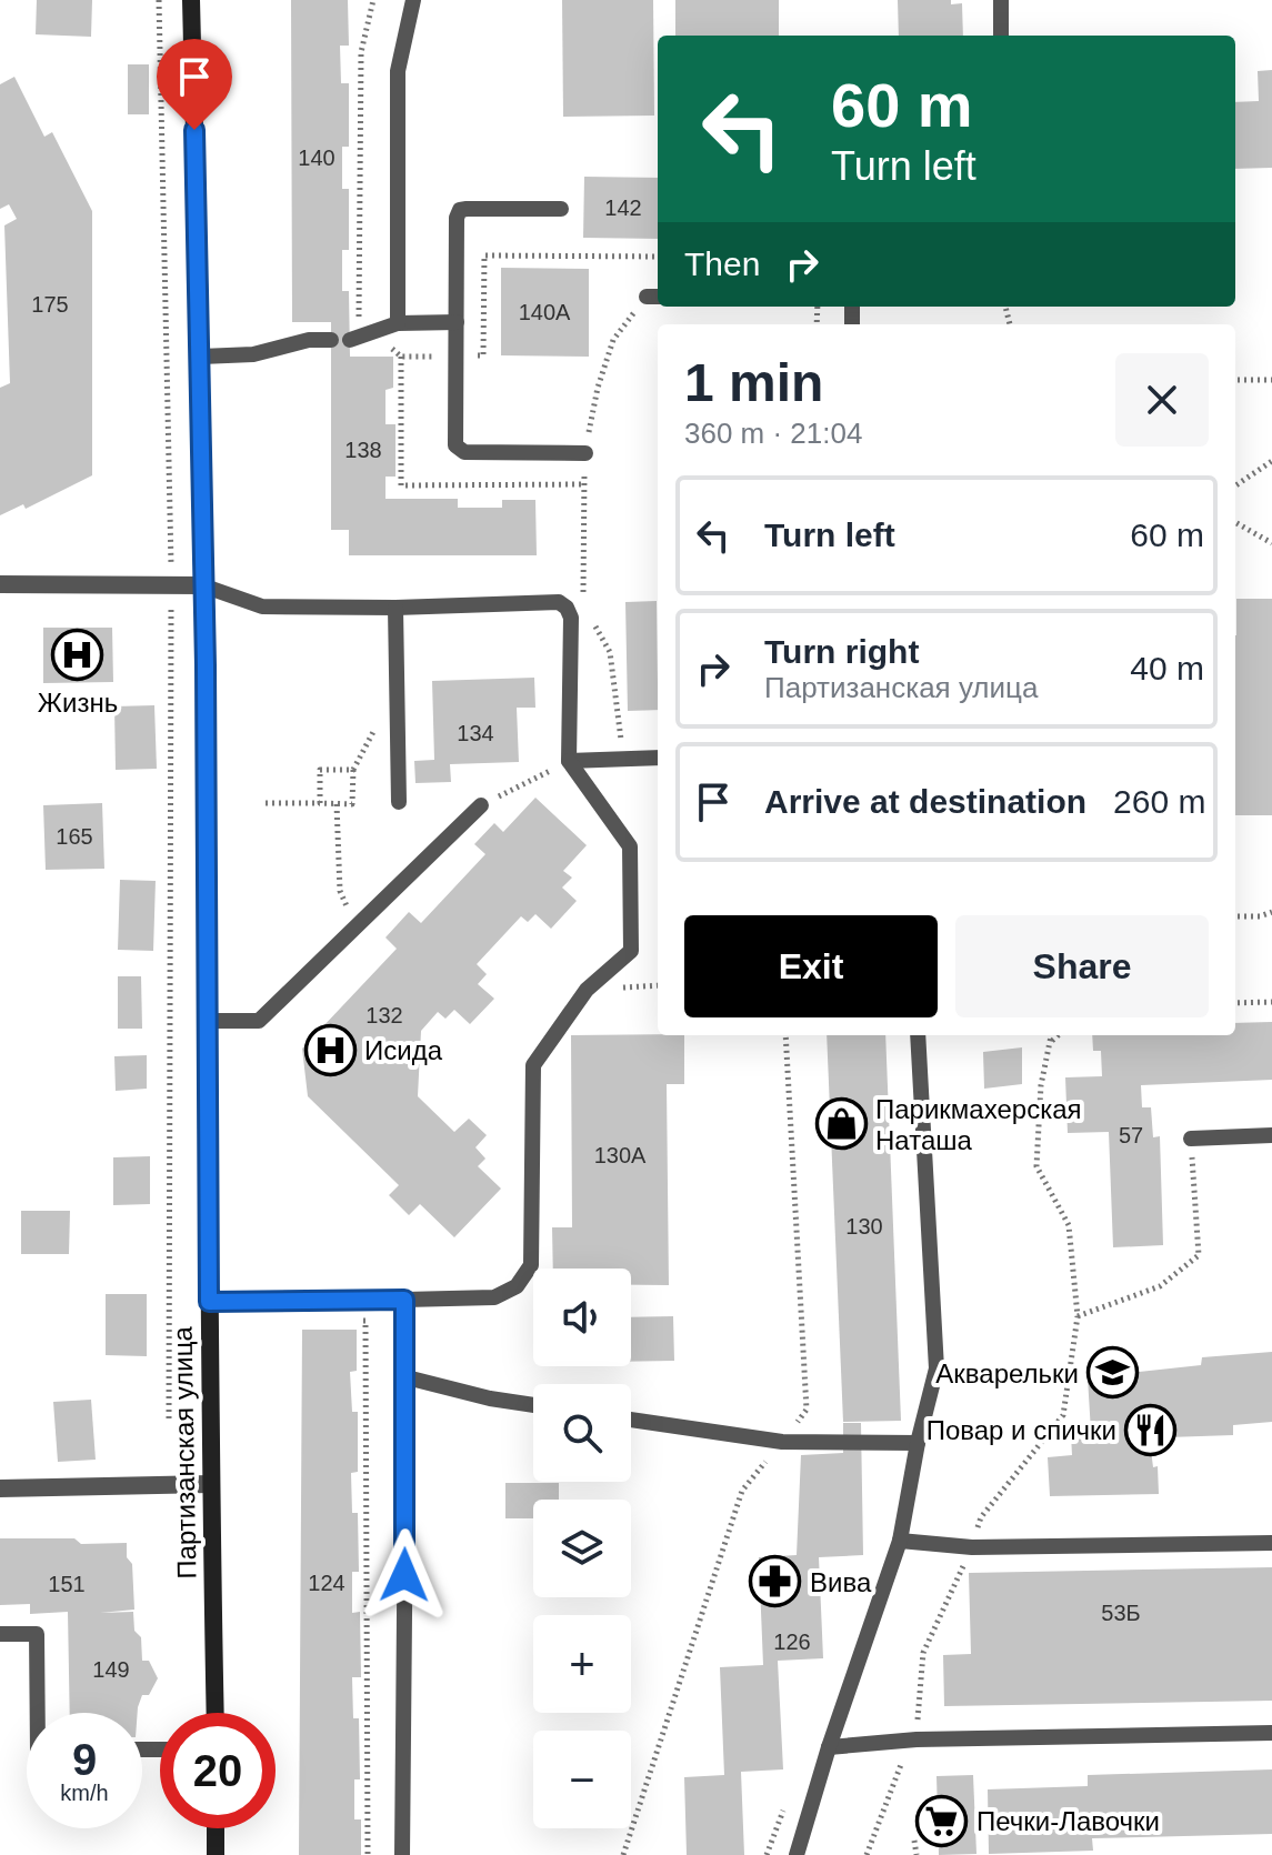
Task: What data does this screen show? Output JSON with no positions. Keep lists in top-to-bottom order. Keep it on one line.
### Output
{"streets":{"main road":["Партизанская улица"]},"places":{"hospital":["Жизнь","Исида"],"shop":["Парикмахерская Наташа"],"school or university":["Акварельки"],"restaurant":["Повар и спички"],"pharmacy":["Вива"],"supermarket":["Печки-Лавочки"]},"house_numbers":["140","142","175","140А","138","134","165","132","57","130А","130","124","151","53Б","126","149"],"page":{"turn":["60 m","Turn left"],"then":"Then","heading":["1 min","360 m · 21:04"],"list":[{"name":"Turn left","value":"60 m"},{"name":"Turn right","note":"Партизанская улица","value":"40 m"},{"name":"Arrive at destination","value":"260 m"}],"buttons":["Exit","Share"],"map_buttons":["+","−"],"speed":"9 km/h","limit":"20"}}
